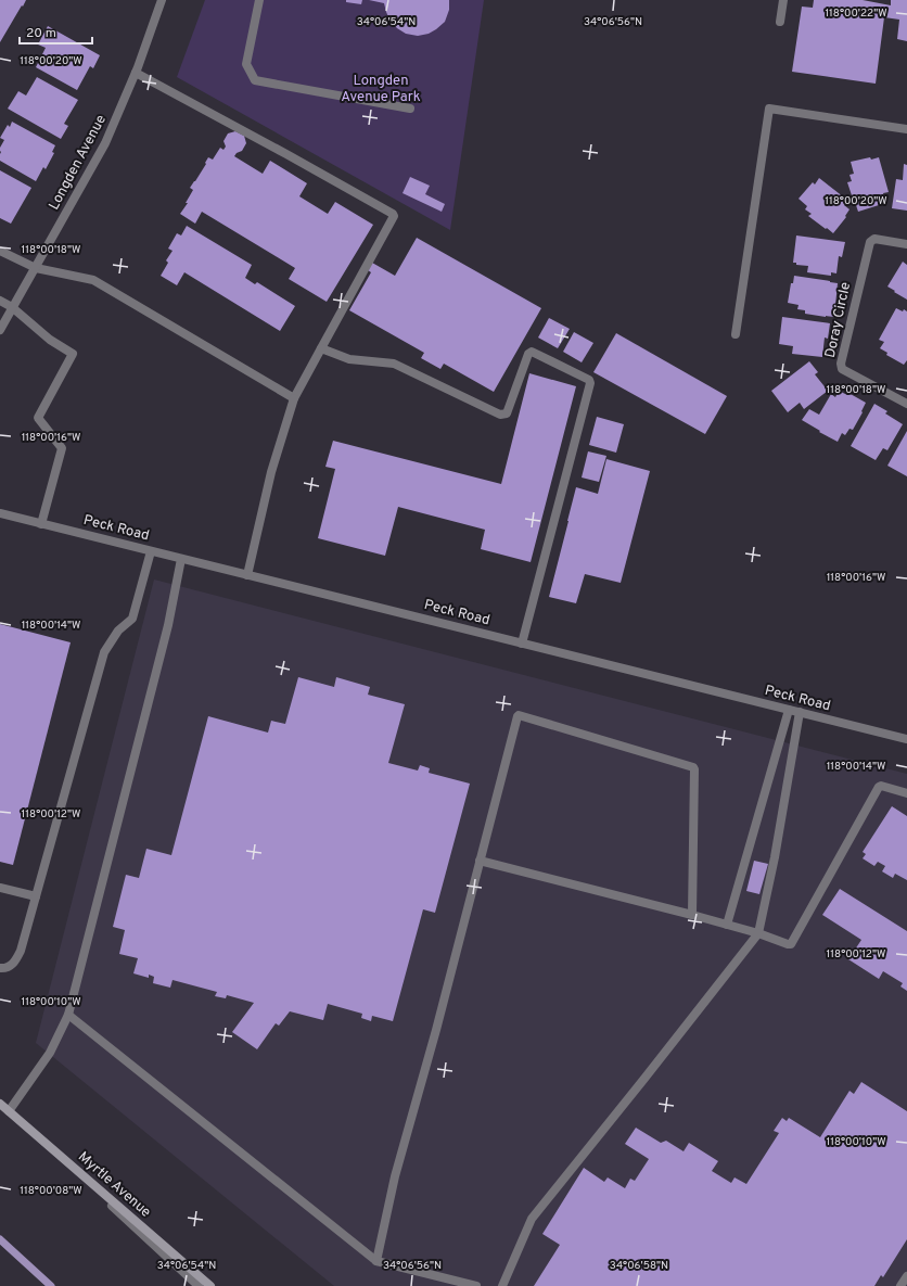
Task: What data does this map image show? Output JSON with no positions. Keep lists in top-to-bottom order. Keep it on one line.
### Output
{"streets":{"main road":["Myrtle Avenue"],"street":["Longden Avenue","Doray Circle","Peck Road"]},"parks":["Longden Avenue Park"],"scale_bar":"20 m","coordinates":["118°00'22\"W","34°06'54\"N","34°06'56\"N","118°00'20\"W","118°00'18\"W","118°00'16\"W","118°00'14\"W","118°00'12\"W","118°00'10\"W","118°00'08\"W","34°06'58\"N"]}
